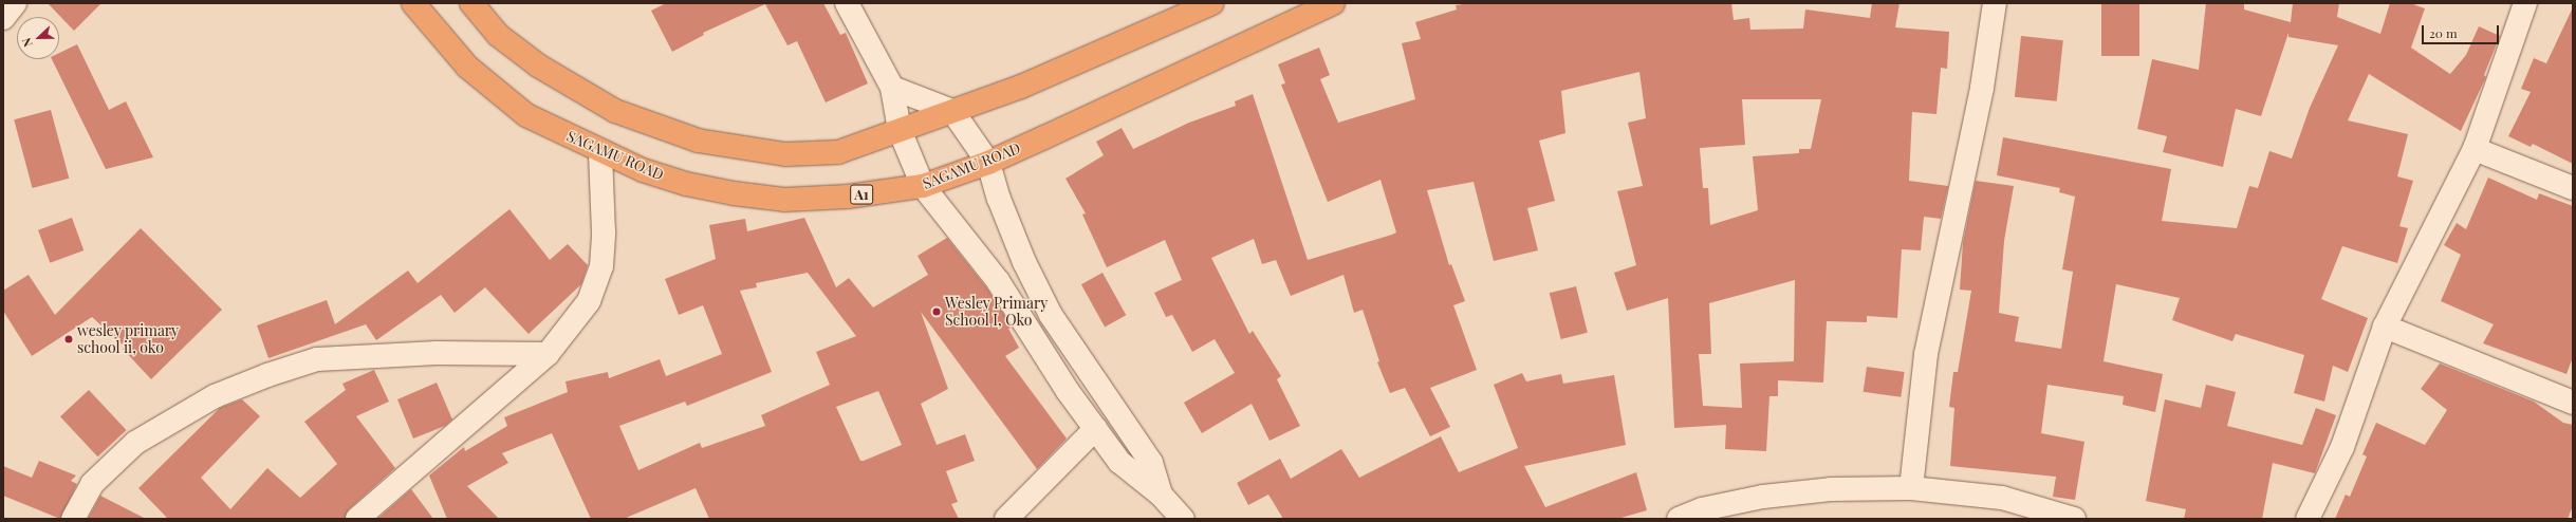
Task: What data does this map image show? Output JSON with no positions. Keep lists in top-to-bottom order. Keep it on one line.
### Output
{"streets":{"highway":["SAGAMU ROAD","A1"]},"places":["Wesley Primary School I, Oko","wesley primary school ii, oko"],"scale_bar":"20 m","north":"left"}
